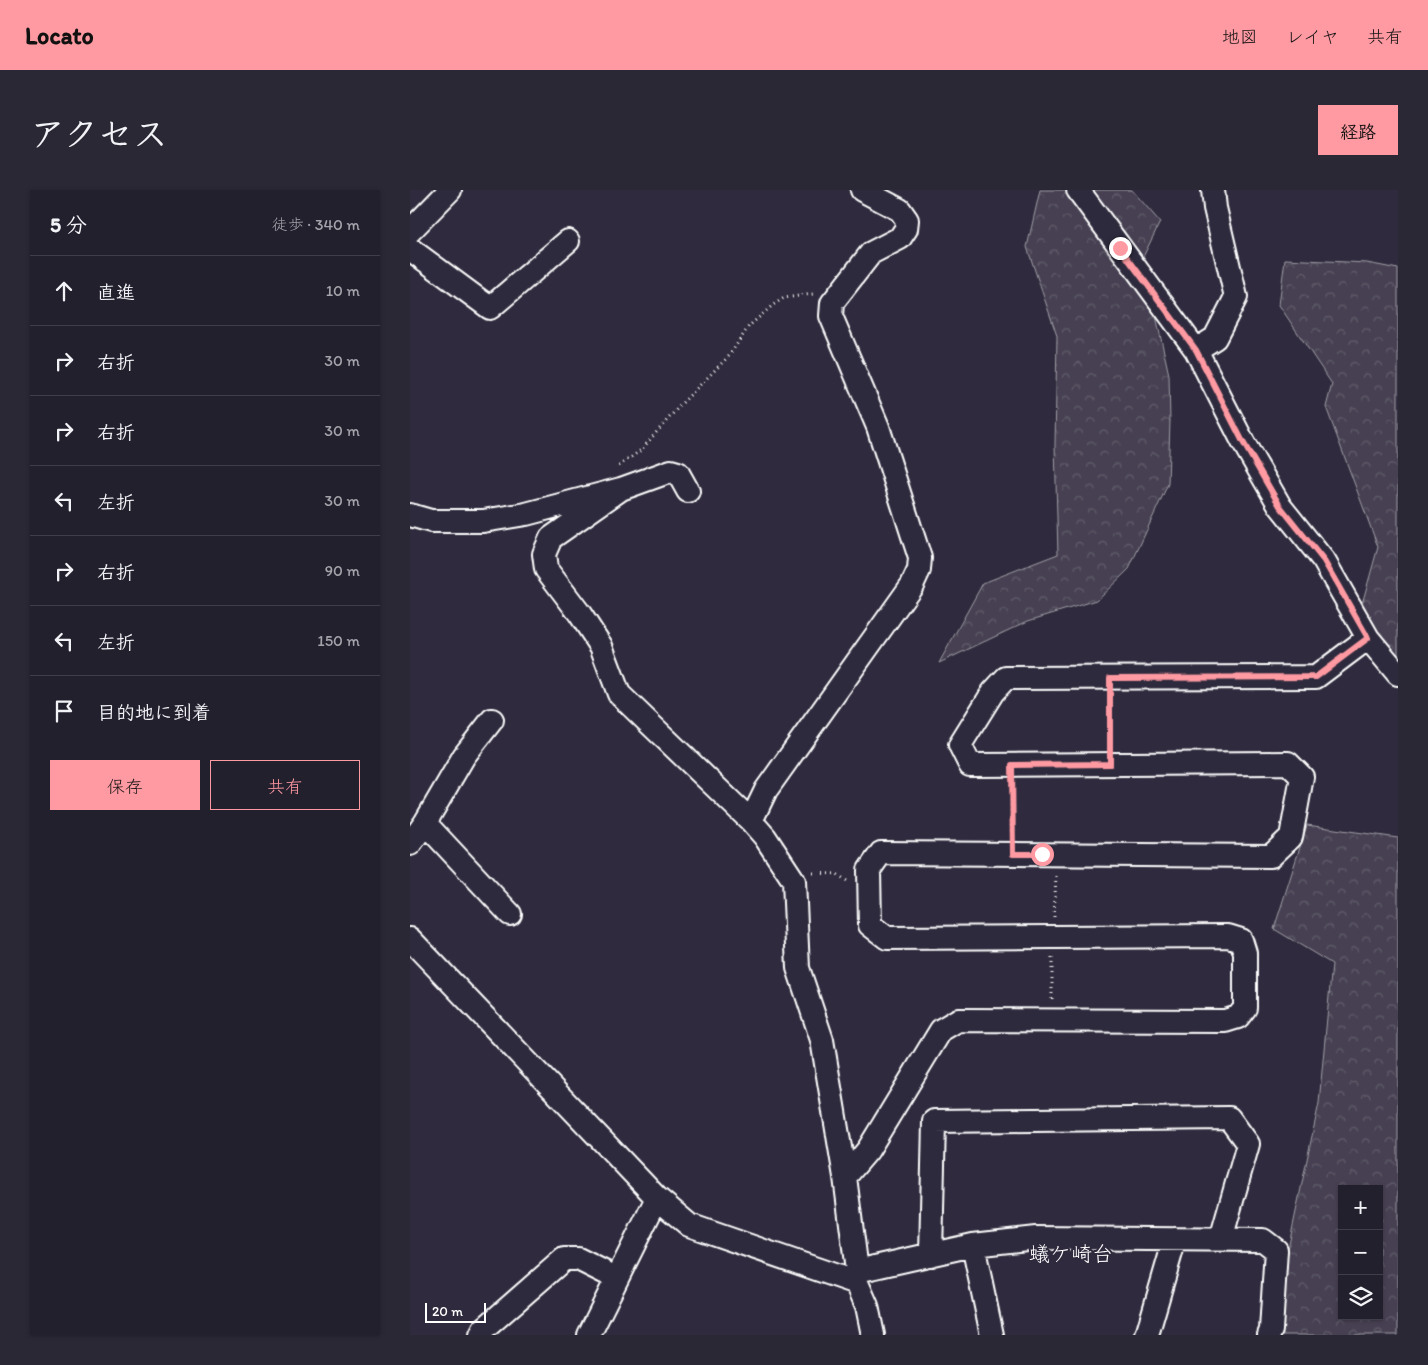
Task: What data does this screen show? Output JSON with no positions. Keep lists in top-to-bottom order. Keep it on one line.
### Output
{"districts":["蟻ケ崎台"],"scale_bar":"20 m","page":{"header":"Locato","nav":["地図","レイヤ","共有"],"title":"アクセス","buttons":["経路",["保存","共有"]],"heading":["5 分","徒歩 · 340 m"],"list":[["直進","10 m"],["右折","30 m"],["右折","30 m"],["左折","30 m"],["右折","90 m"],["左折","150 m"],"目的地に到着"],"map_buttons":["+","−"],"scale":"20 m"}}
